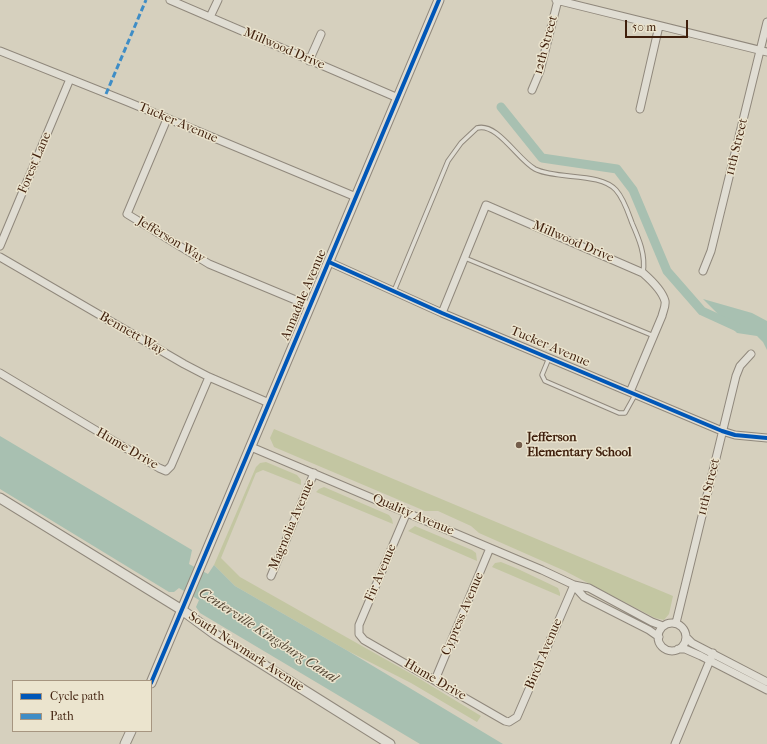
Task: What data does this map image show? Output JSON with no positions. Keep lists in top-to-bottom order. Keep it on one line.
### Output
{"streets":{"street":["12th Street","Millwood Drive","Tucker Avenue","11th Street","Forest Lane","Jefferson Way","Annadale Avenue","Bennett Way","Hume Drive","Quality Avenue","Magnolia Avenue","Fir Avenue","Cypress Avenue","South Newmark Avenue","Birch Avenue"]},"crossings":[["Millwood Drive","Tucker Avenue"],["Millwood Drive","Annadale Avenue"],["Tucker Avenue","11th Street"],["Tucker Avenue","Forest Lane"],["Tucker Avenue","Jefferson Way"],["Tucker Avenue","Annadale Avenue"],["11th Street","Quality Avenue"],["Jefferson Way","Annadale Avenue"],["Annadale Avenue","Bennett Way"],["Annadale Avenue","Quality Avenue"],["Annadale Avenue","South Newmark Avenue"],["Bennett Way","Hume Drive"],["Hume Drive","Fir Avenue"],["Hume Drive","Cypress Avenue"],["Hume Drive","Birch Avenue"],["Quality Avenue","Magnolia Avenue"],["Quality Avenue","Fir Avenue"],["Quality Avenue","Cypress Avenue"],["Quality Avenue","Birch Avenue"]],"water":["Centerville Kingsburg Canal"],"places":["Jefferson Elementary School"],"legend":["Cycle path","Path"],"scale_bar":"50 m"}
